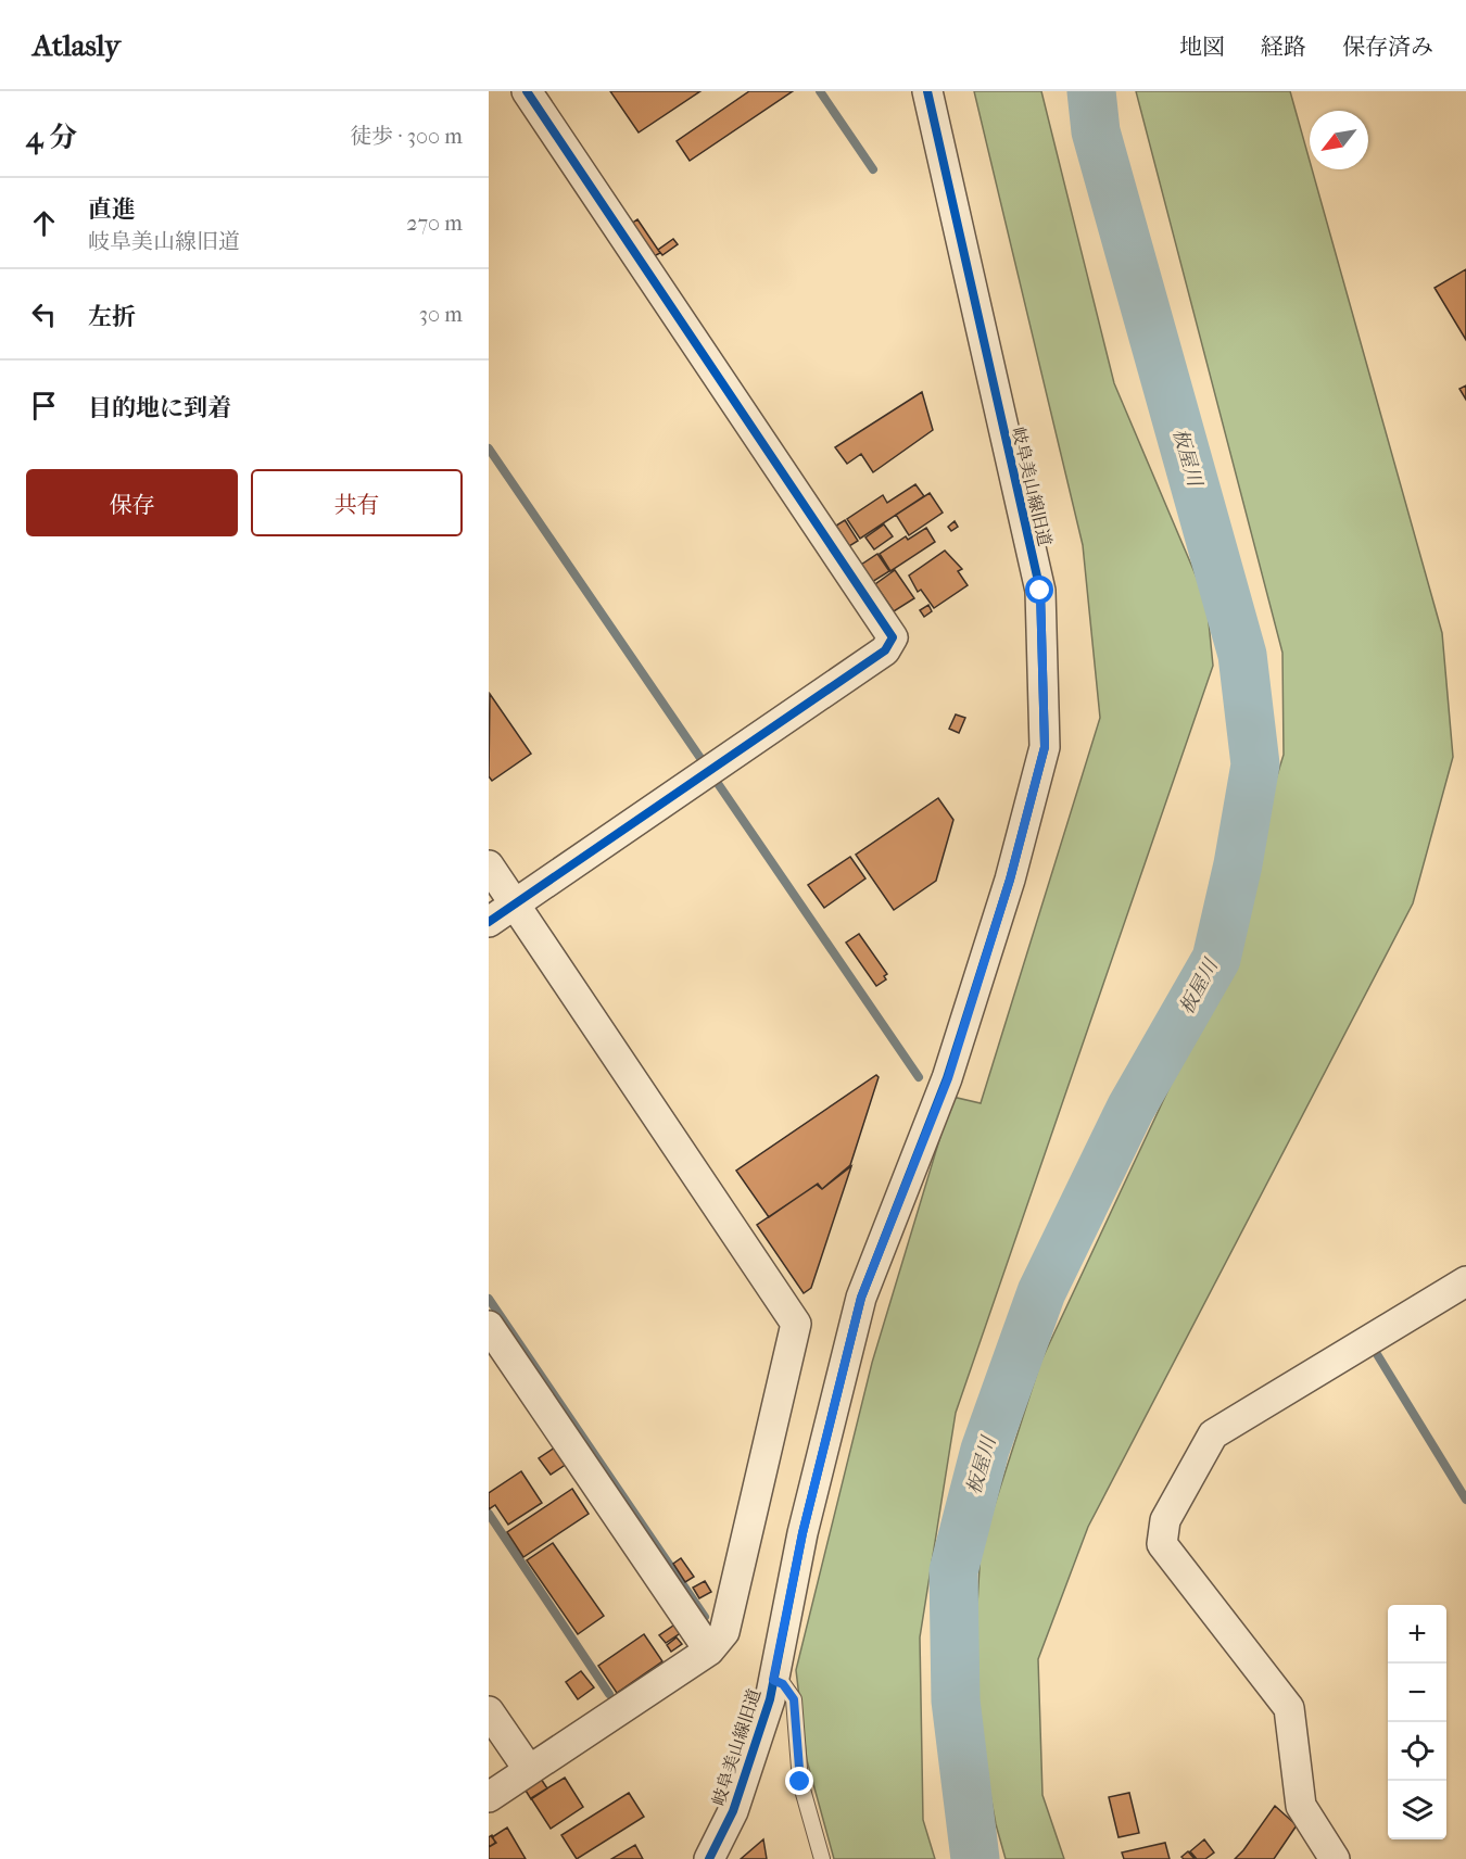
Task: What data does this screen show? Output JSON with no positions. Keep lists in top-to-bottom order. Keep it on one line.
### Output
{"streets":{"street":["岐阜美山線旧道"]},"water":["板屋川"],"north":"bottom left","page":{"header":"Atlasly","nav":["地図","経路","保存済み"],"heading":["4 分","徒歩 · 300 m"],"list":[["直進","岐阜美山線旧道","270 m"],["左折","30 m"],"目的地に到着"],"buttons":["保存","共有"],"map_buttons":["+","−"]}}
